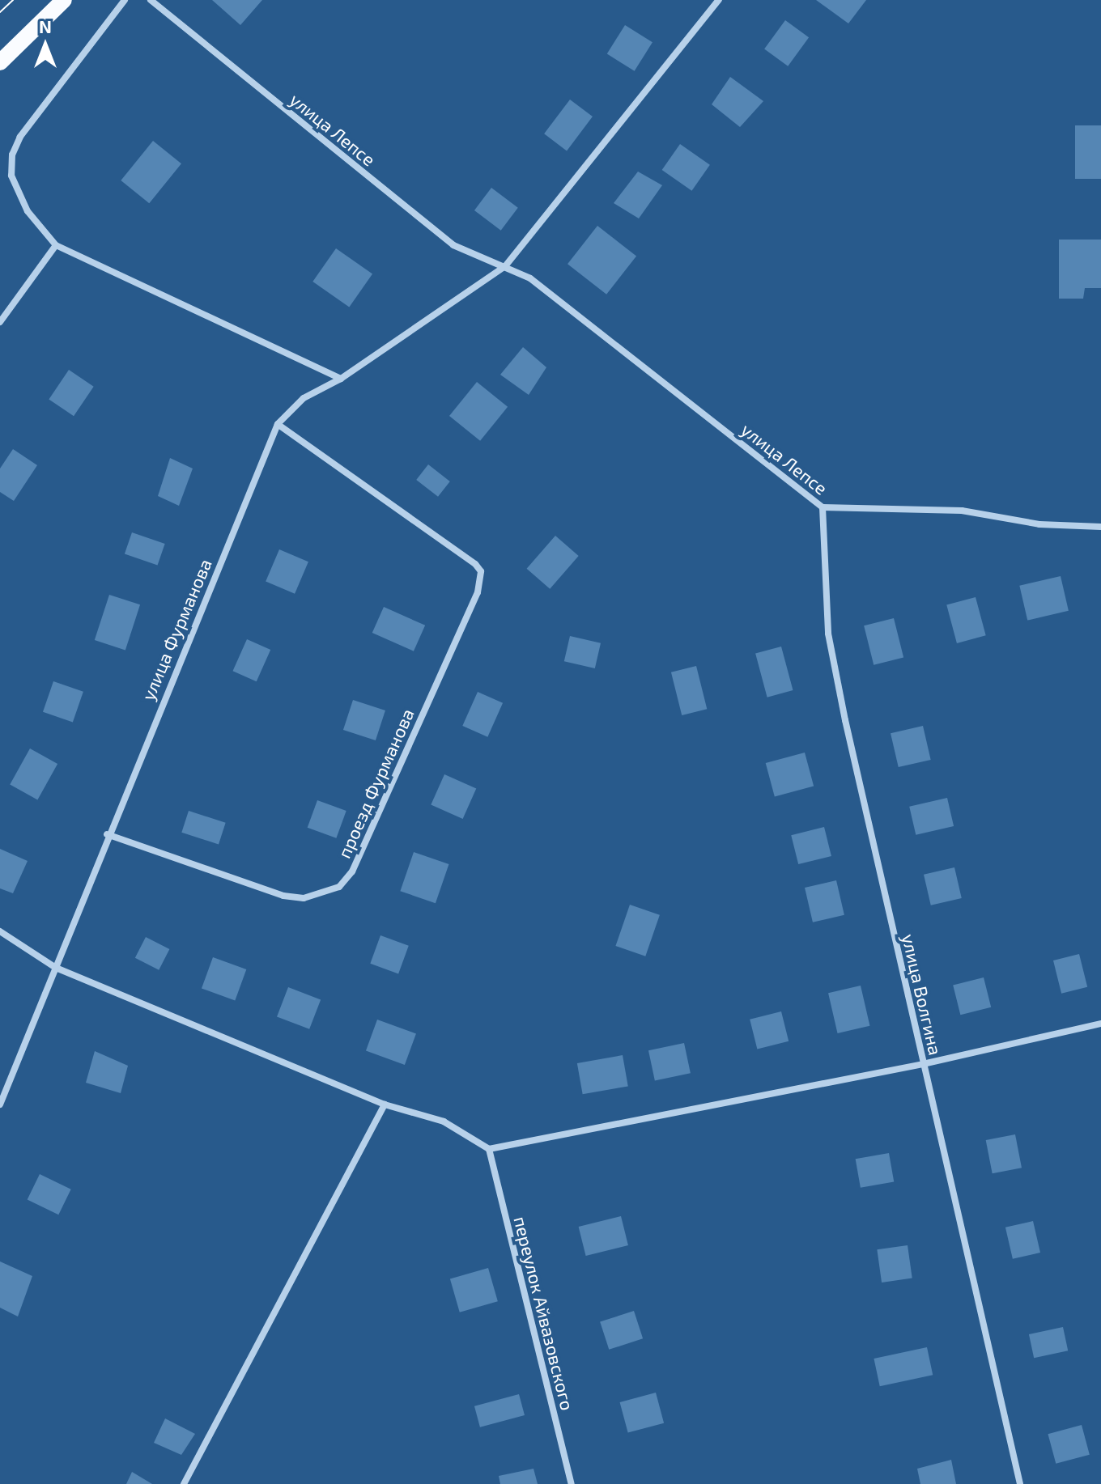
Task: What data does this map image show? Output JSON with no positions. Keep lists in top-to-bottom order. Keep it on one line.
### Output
{"streets":{"street":["улица Лепсе","улица Фурманова","проезд Фурманова","улица Волгина","переулок Айвазовского"]},"crossings":[["улица Лепсе","улица Фурманова"],["улица Лепсе","улица Волгина"],["улица Фурманова","проезд Фурманова"]],"north":"top"}
